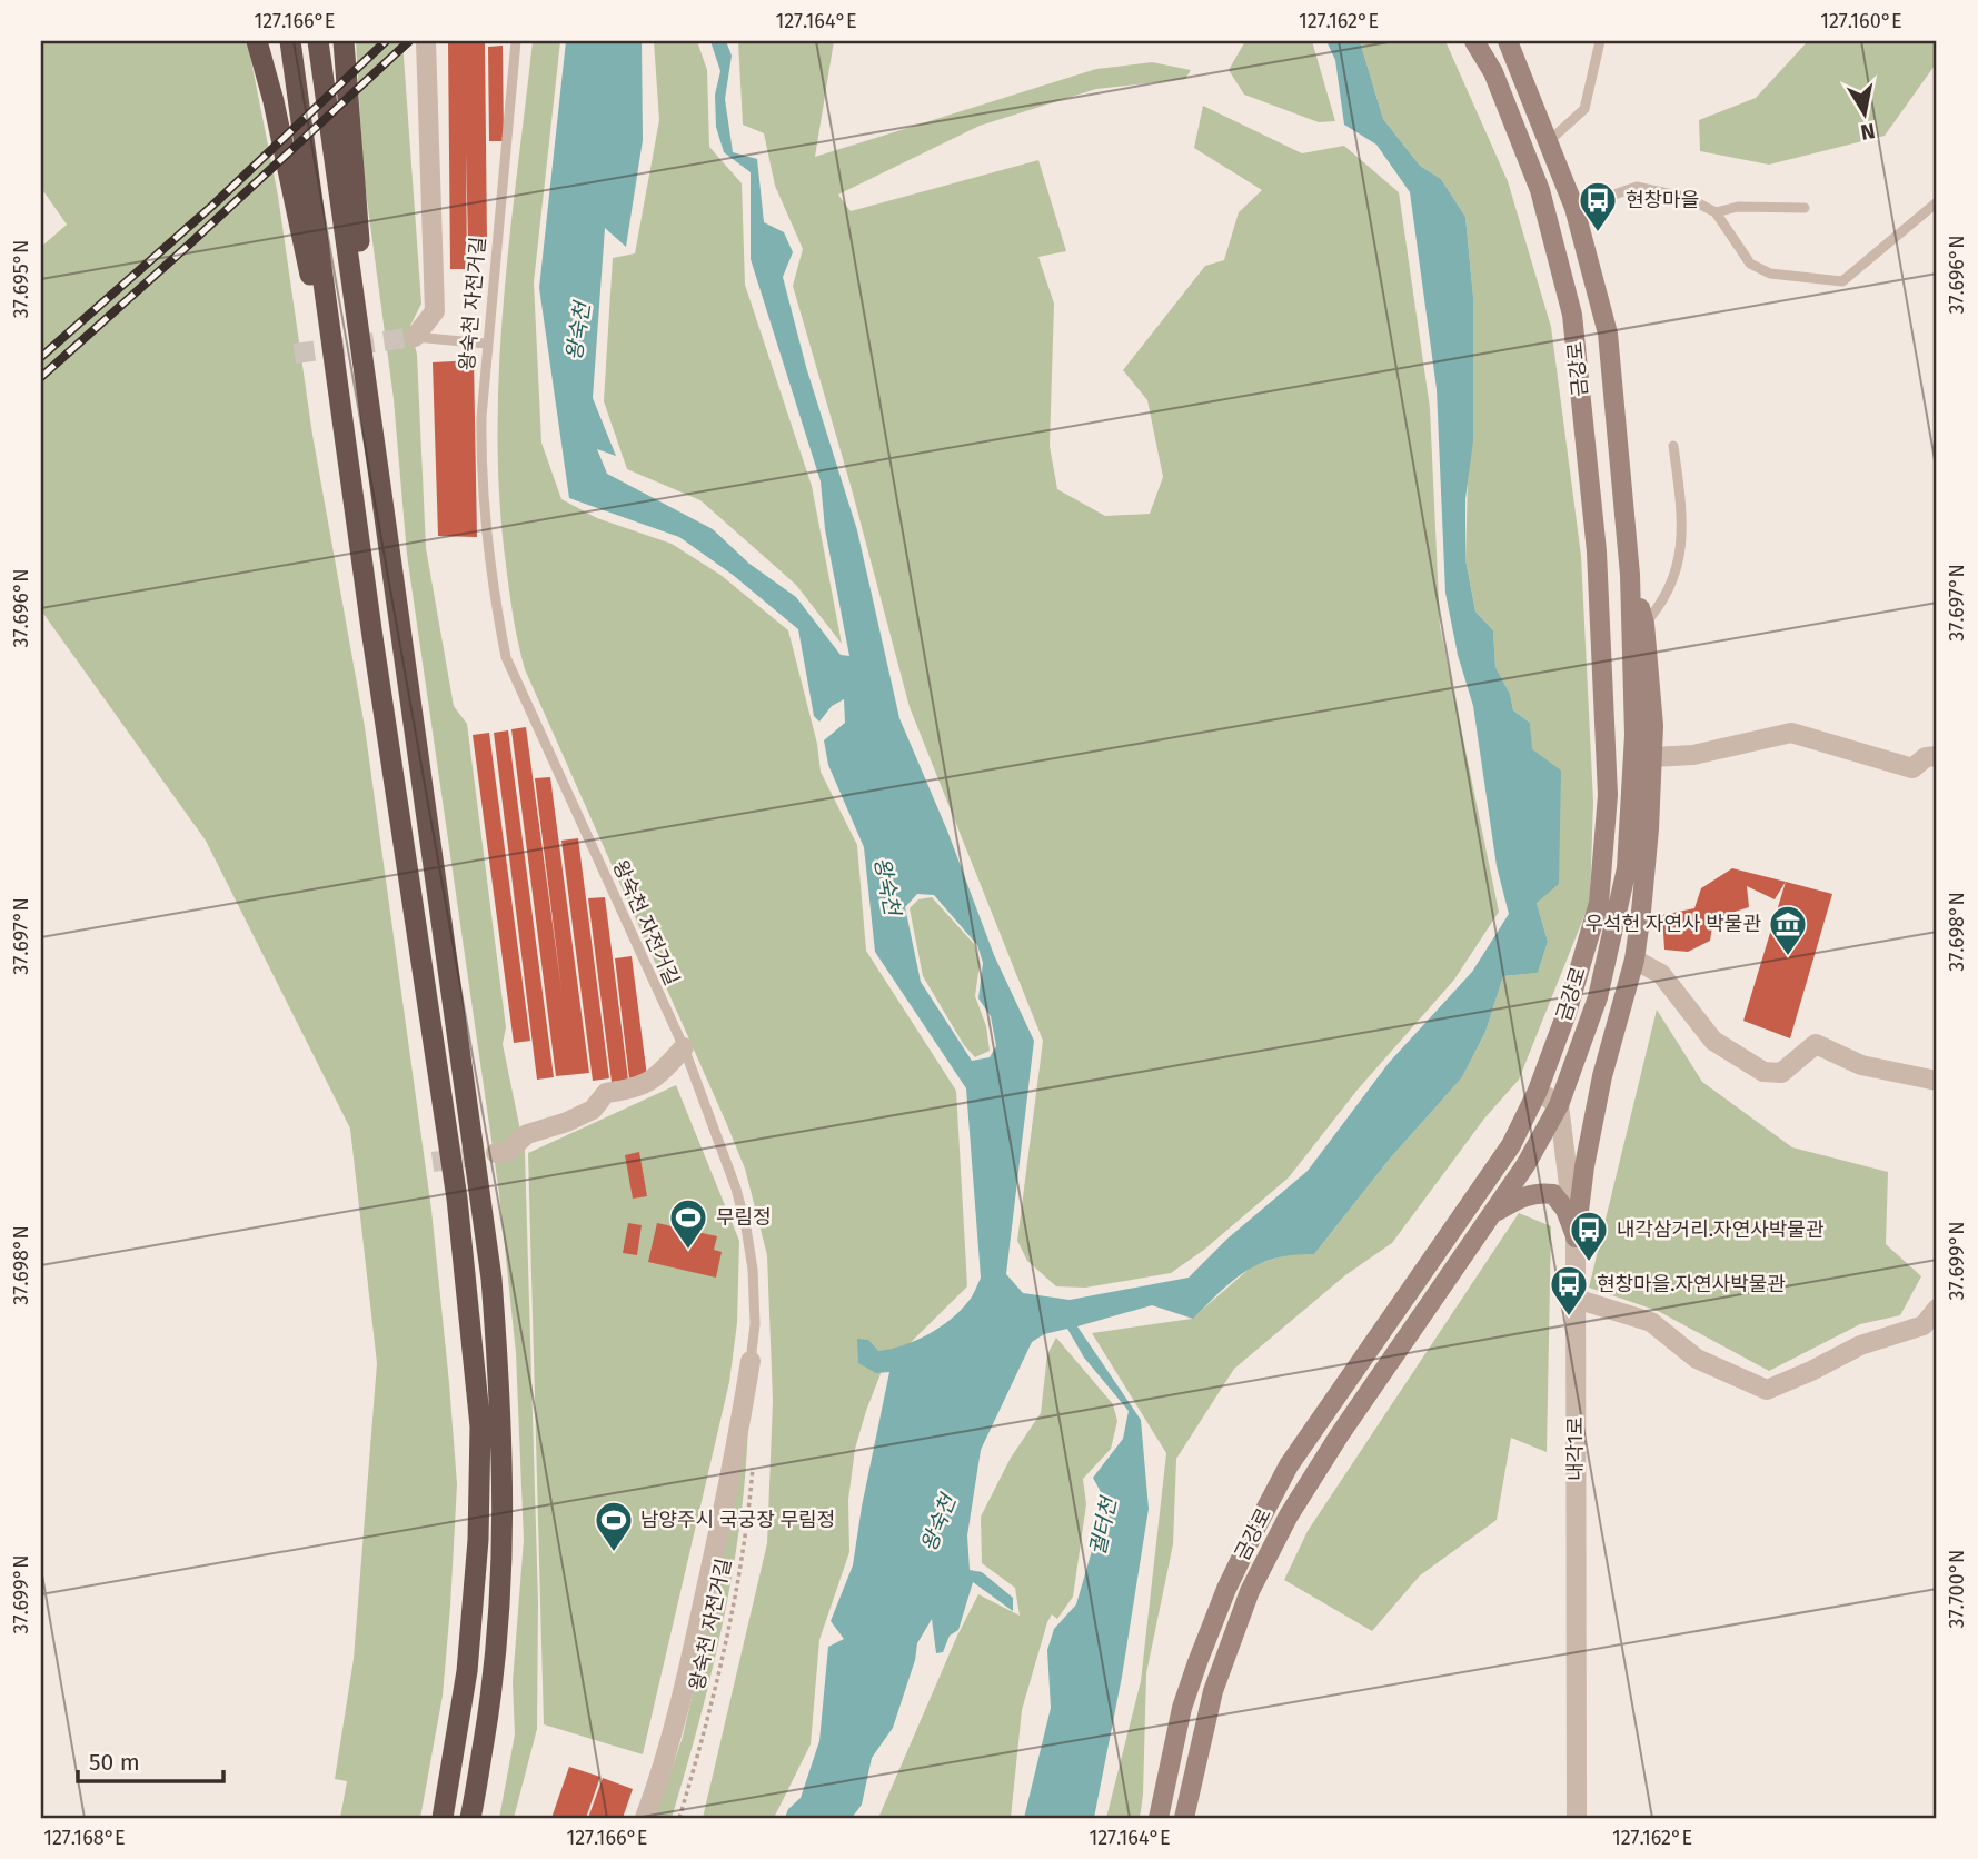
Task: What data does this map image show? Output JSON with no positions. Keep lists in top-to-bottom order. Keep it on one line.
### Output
{"streets":{"main road":["금강로"],"street":["내각1로"],"lane":["왕숙천 자전거길"]},"crossings":[["금강로","내각1로"]],"water":["왕숙천","궐터천"],"places":{"bus stop":["현창마을","내각삼거리.자연사박물관","현창마을.자연사박물관"],"museum":["우석헌 자연사 박물관"],"sports":["무림정","남양주시 국궁장 무림정"]},"scale_bar":"50 m","north":"bottom","coordinates":["127.166°E","127.164°E","127.162°E","127.160°E","37.696°N","37.695°N","37.697°N","37.698°N","37.699°N","37.700°N","127.168°E"]}
